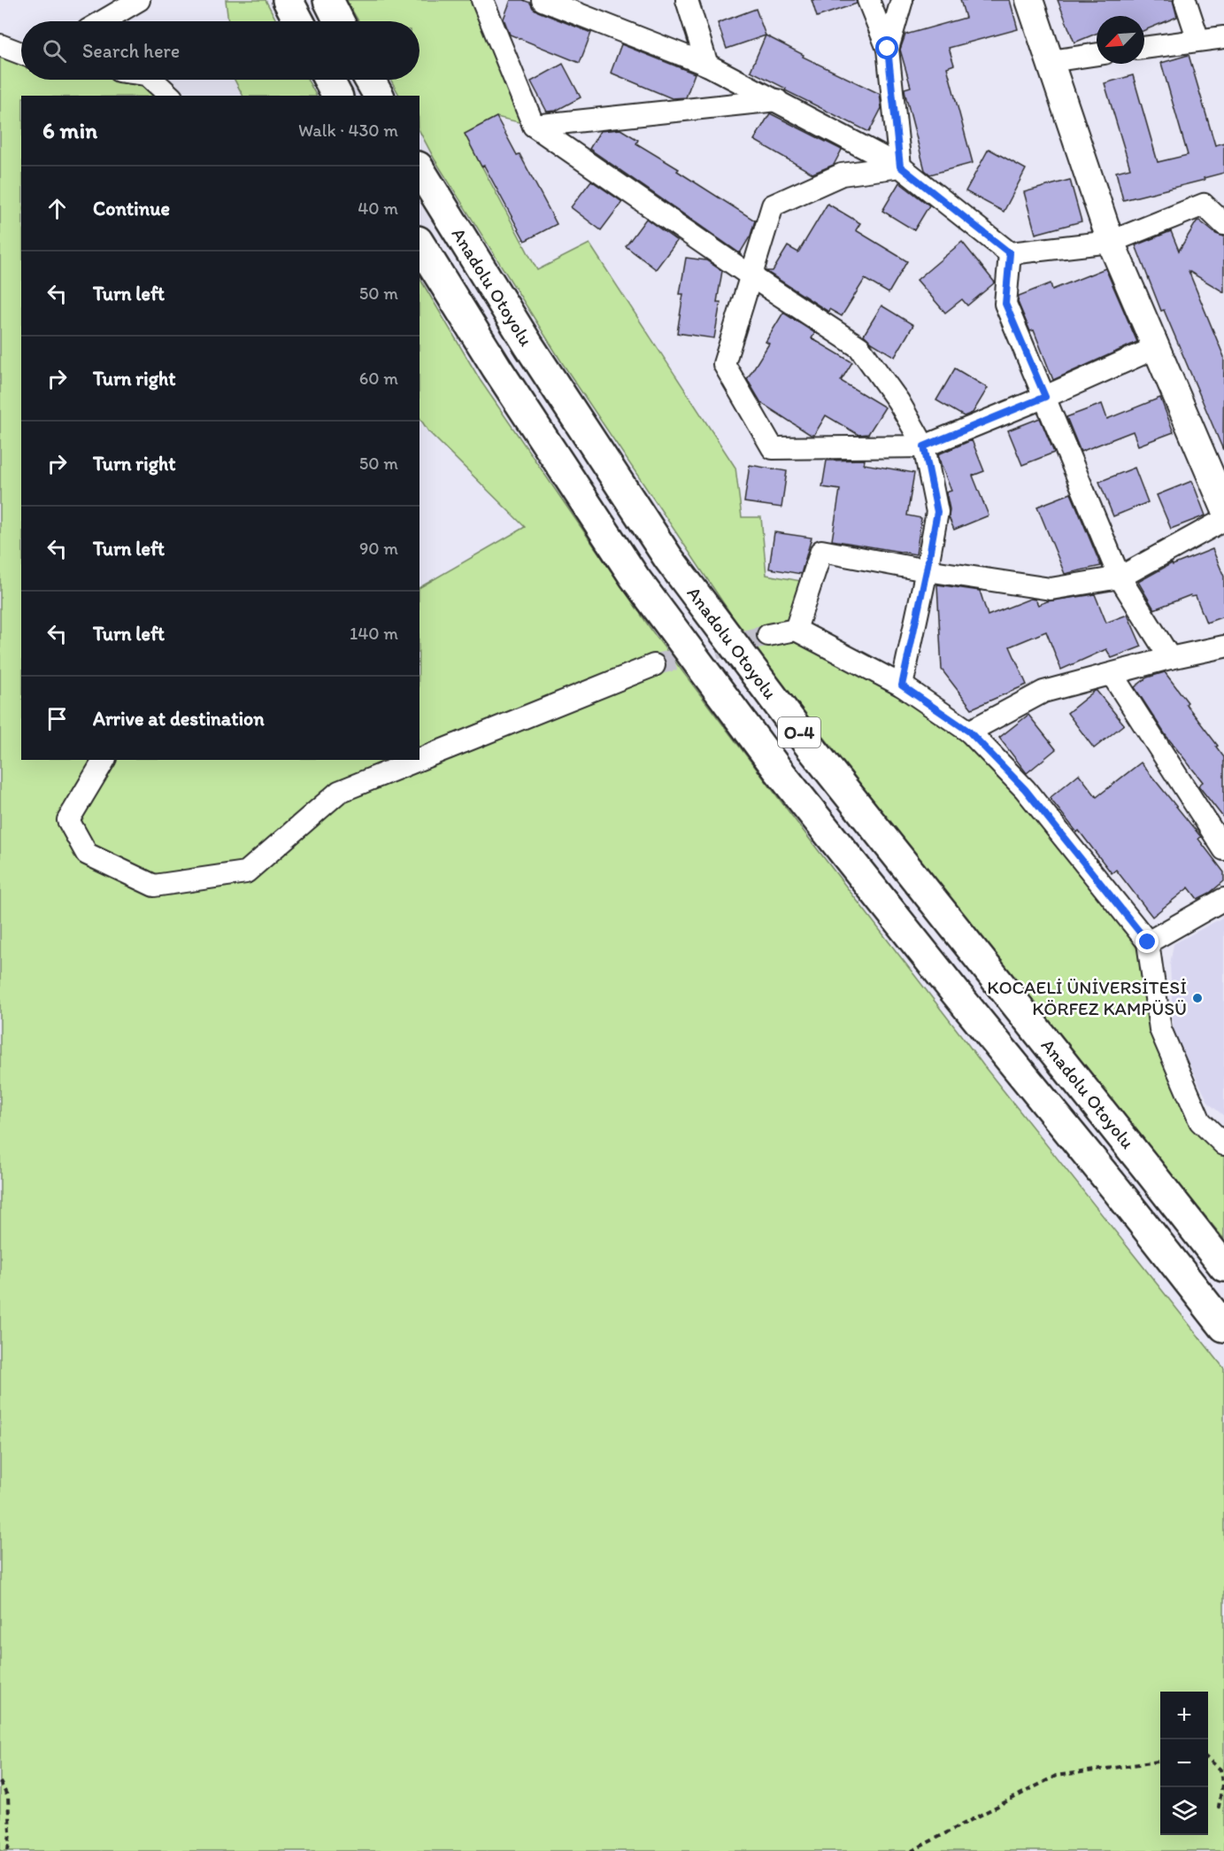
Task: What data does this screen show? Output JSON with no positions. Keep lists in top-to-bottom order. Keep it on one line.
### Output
{"streets":{"highway":["Anadolu Otoyolu","O-4"]},"places":["KOCAELİ ÜNİVERSİTESİ KÖRFEZ KAMPÜSÜ"],"north":"bottom left","page":{"search":"Search here","heading":["6 min","Walk · 430 m"],"list":[["Continue","40 m"],["Turn left","50 m"],["Turn right","60 m"],["Turn right","50 m"],["Turn left","90 m"],["Turn left","140 m"],"Arrive at destination"],"map_buttons":["+","−"]}}
